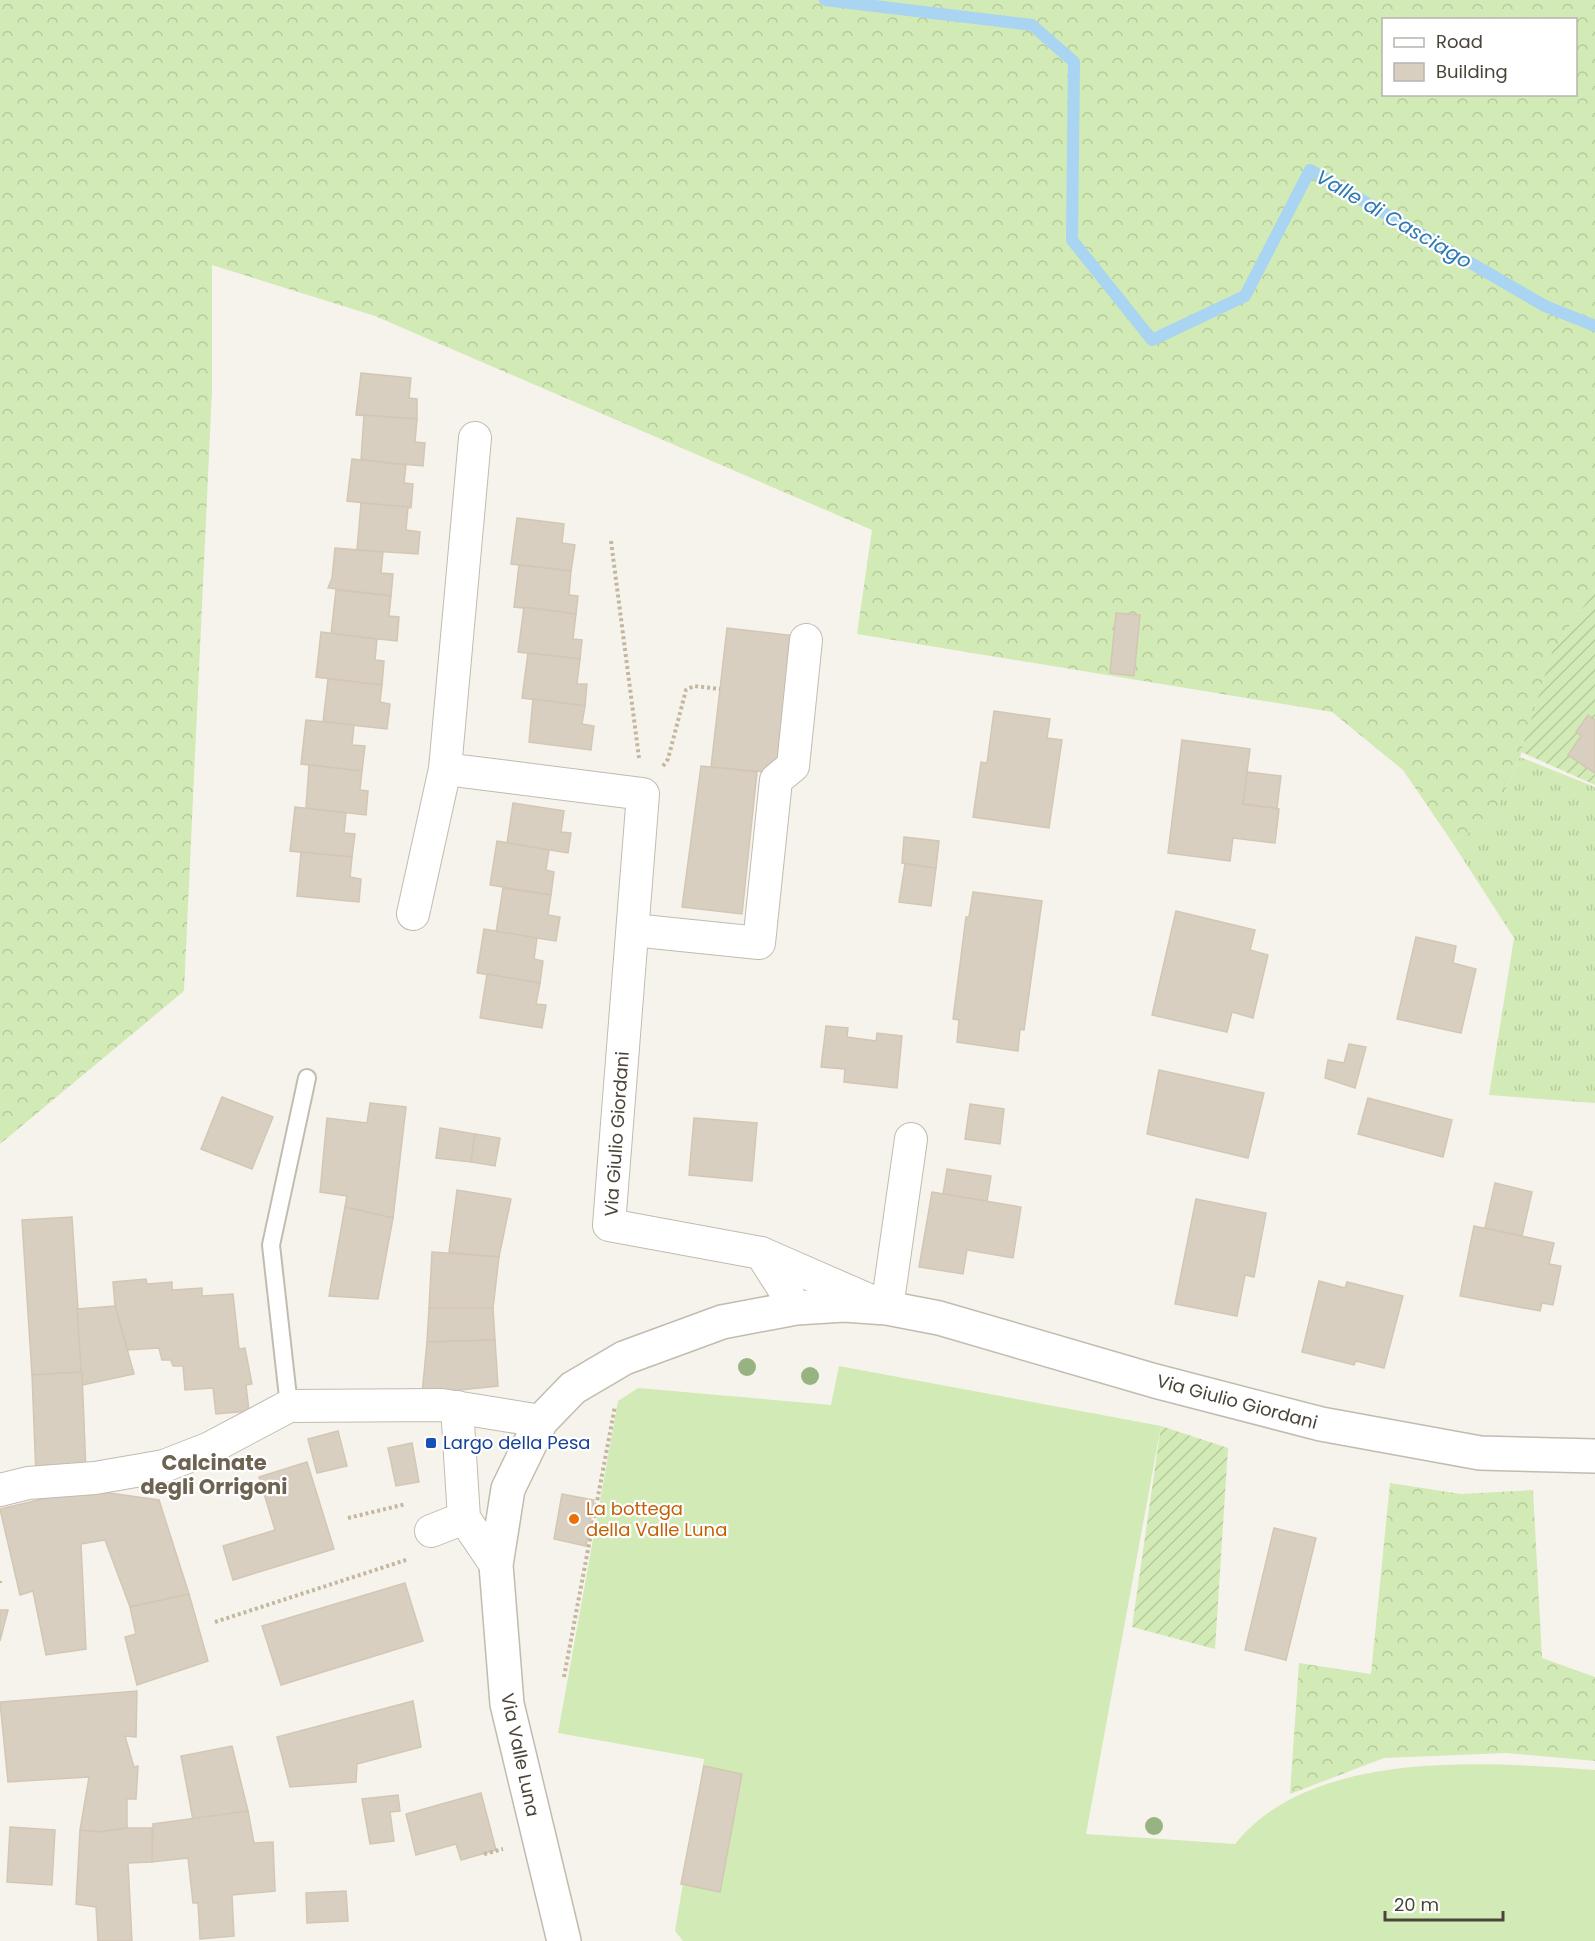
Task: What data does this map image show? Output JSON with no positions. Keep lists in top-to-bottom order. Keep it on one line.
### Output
{"streets":{"street":["Via Giulio Giordani","Via Valle Luna"]},"districts":["Calcinate degli Orrigoni"],"water":["Valle di Casciago"],"places":{"transit":["Largo della Pesa"],"other":["La bottega della Valle Luna"]},"legend":["Road","Building"],"scale_bar":"20 m"}
